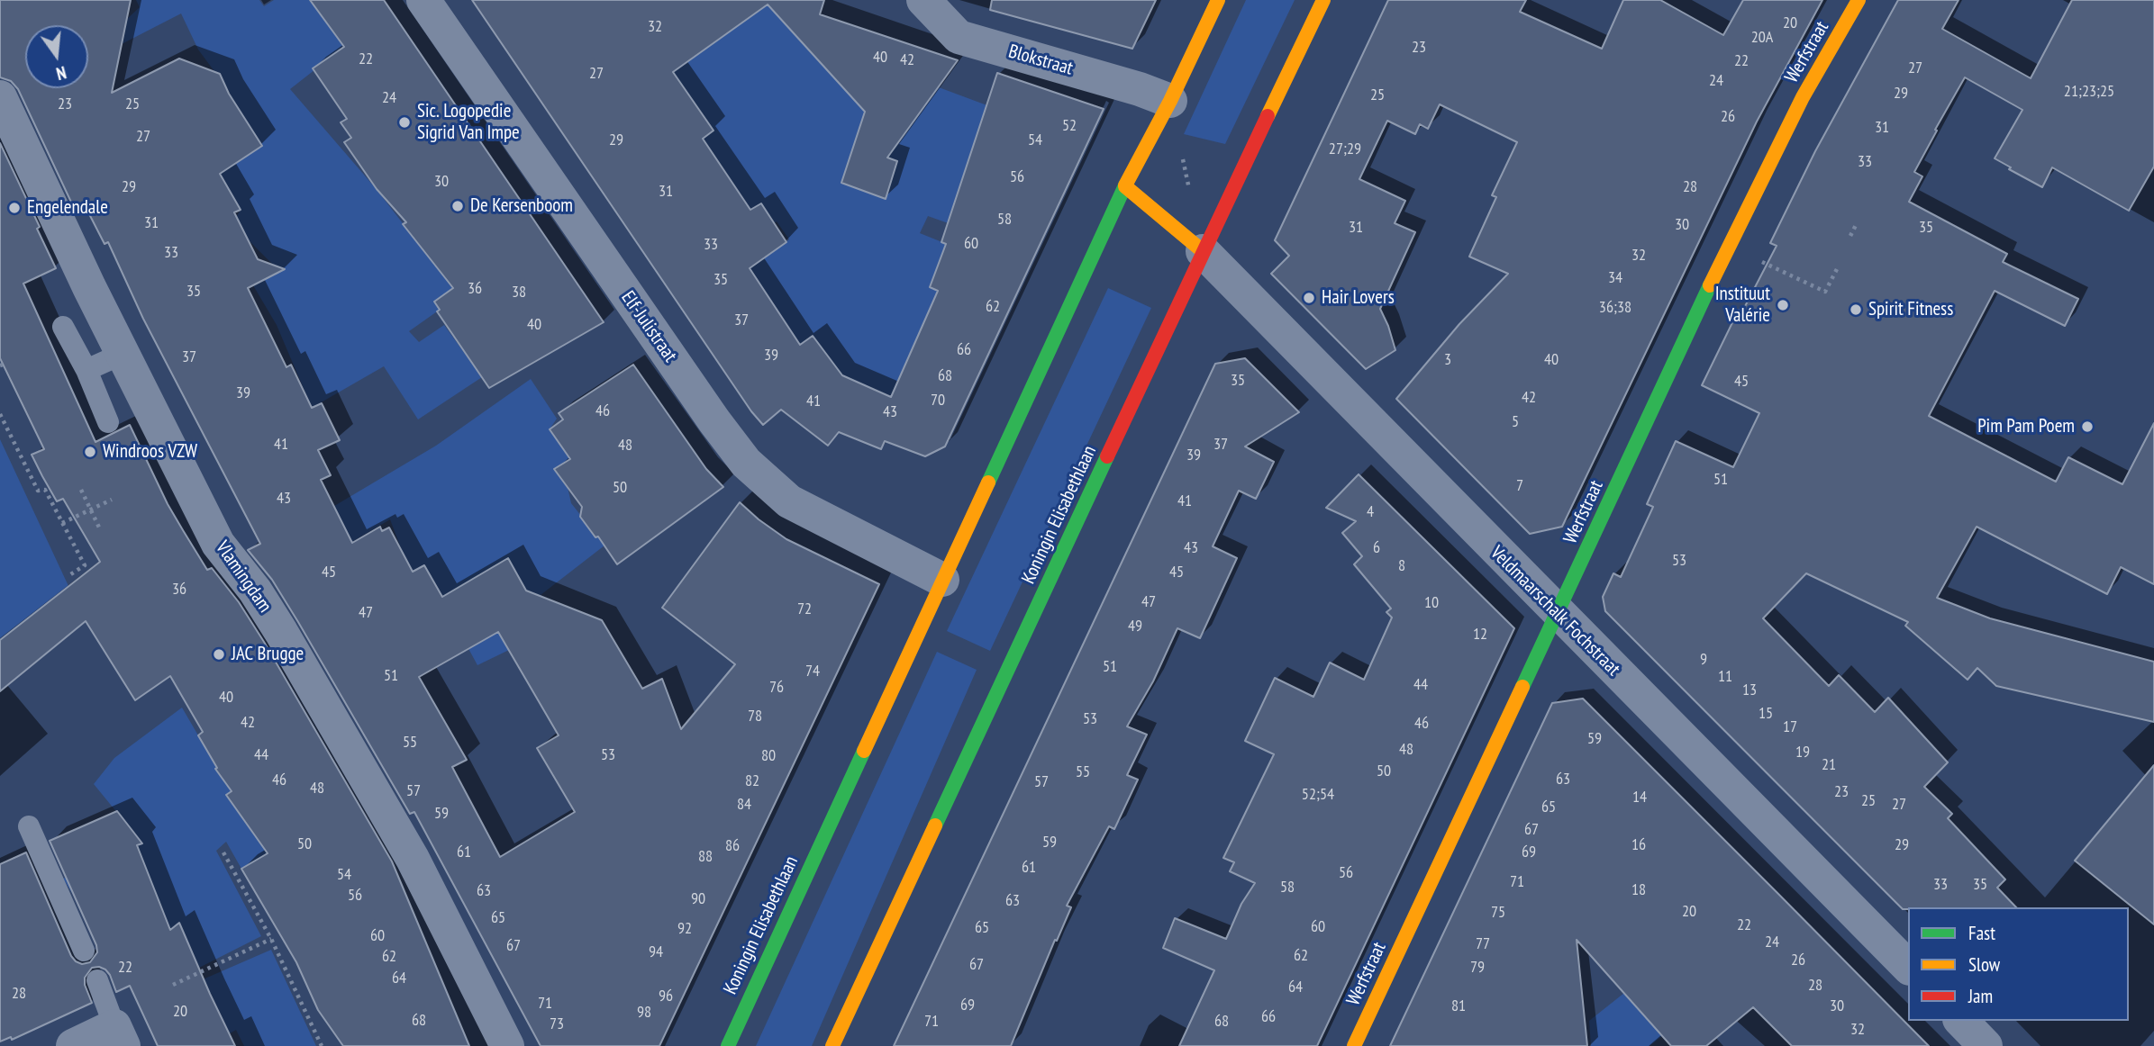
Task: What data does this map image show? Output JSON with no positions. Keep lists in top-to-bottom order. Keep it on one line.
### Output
{"streets":{"main road":["Werfstraat","Koningin Elisabethlaan"],"street":["Blokstraat","Elf-Julistraat","Vlamingdam","Veldmaarschalk Fochstraat"]},"crossings":[["Werfstraat","Veldmaarschalk Fochstraat"],["Blokstraat","Koningin Elisabethlaan"],["Elf-Julistraat","Koningin Elisabethlaan"],["Koningin Elisabethlaan","Veldmaarschalk Fochstraat"]],"places":["Sic. Logopedie Sigrid Van Impe","De Kersenboom","Engelendale","Hair Lovers","Instituut Valérie","Spirit Fitness","Pim Pam Poem","Windroos VZW","JAC Brugge"],"house_numbers":["20","32","20A","23","40","22","42","22","27","27","24","21;23;25","29","25","24","23","25","26","52","31","27","29","54","27;29","33","56","30","29","28","31","58","31","30","31","35","60","33","33","32","34","35","36","35","38","62","36;38","37","40","66","39","37","3","40","68","35","45","39","42","70","41","46","43","5","41","37","48","39","51","7","50","43","41","4","43","6","53","8","45","45","36","47","10","72","47","49","12","9","51","74","51","11","44","76","13","40","15","78","53","42","46","17","59","55","48","19","44","53","80","21","50","55","63","46","82","57","48","57","23","52;54","14","25","84","27","65","59","67","59","50","16","29","86","61","69","88","61","56","54","71","33","35","58","18","63","56","90","63","20","75","65","22","60","65","92","60","24","77","67","94","62","62","26","67","22","79","64","28","64","28","96","71","69","81","30","20","98","66","68","71","68","73","32"],"legend":["Fast","Slow","Jam"],"north":"bottom"}
